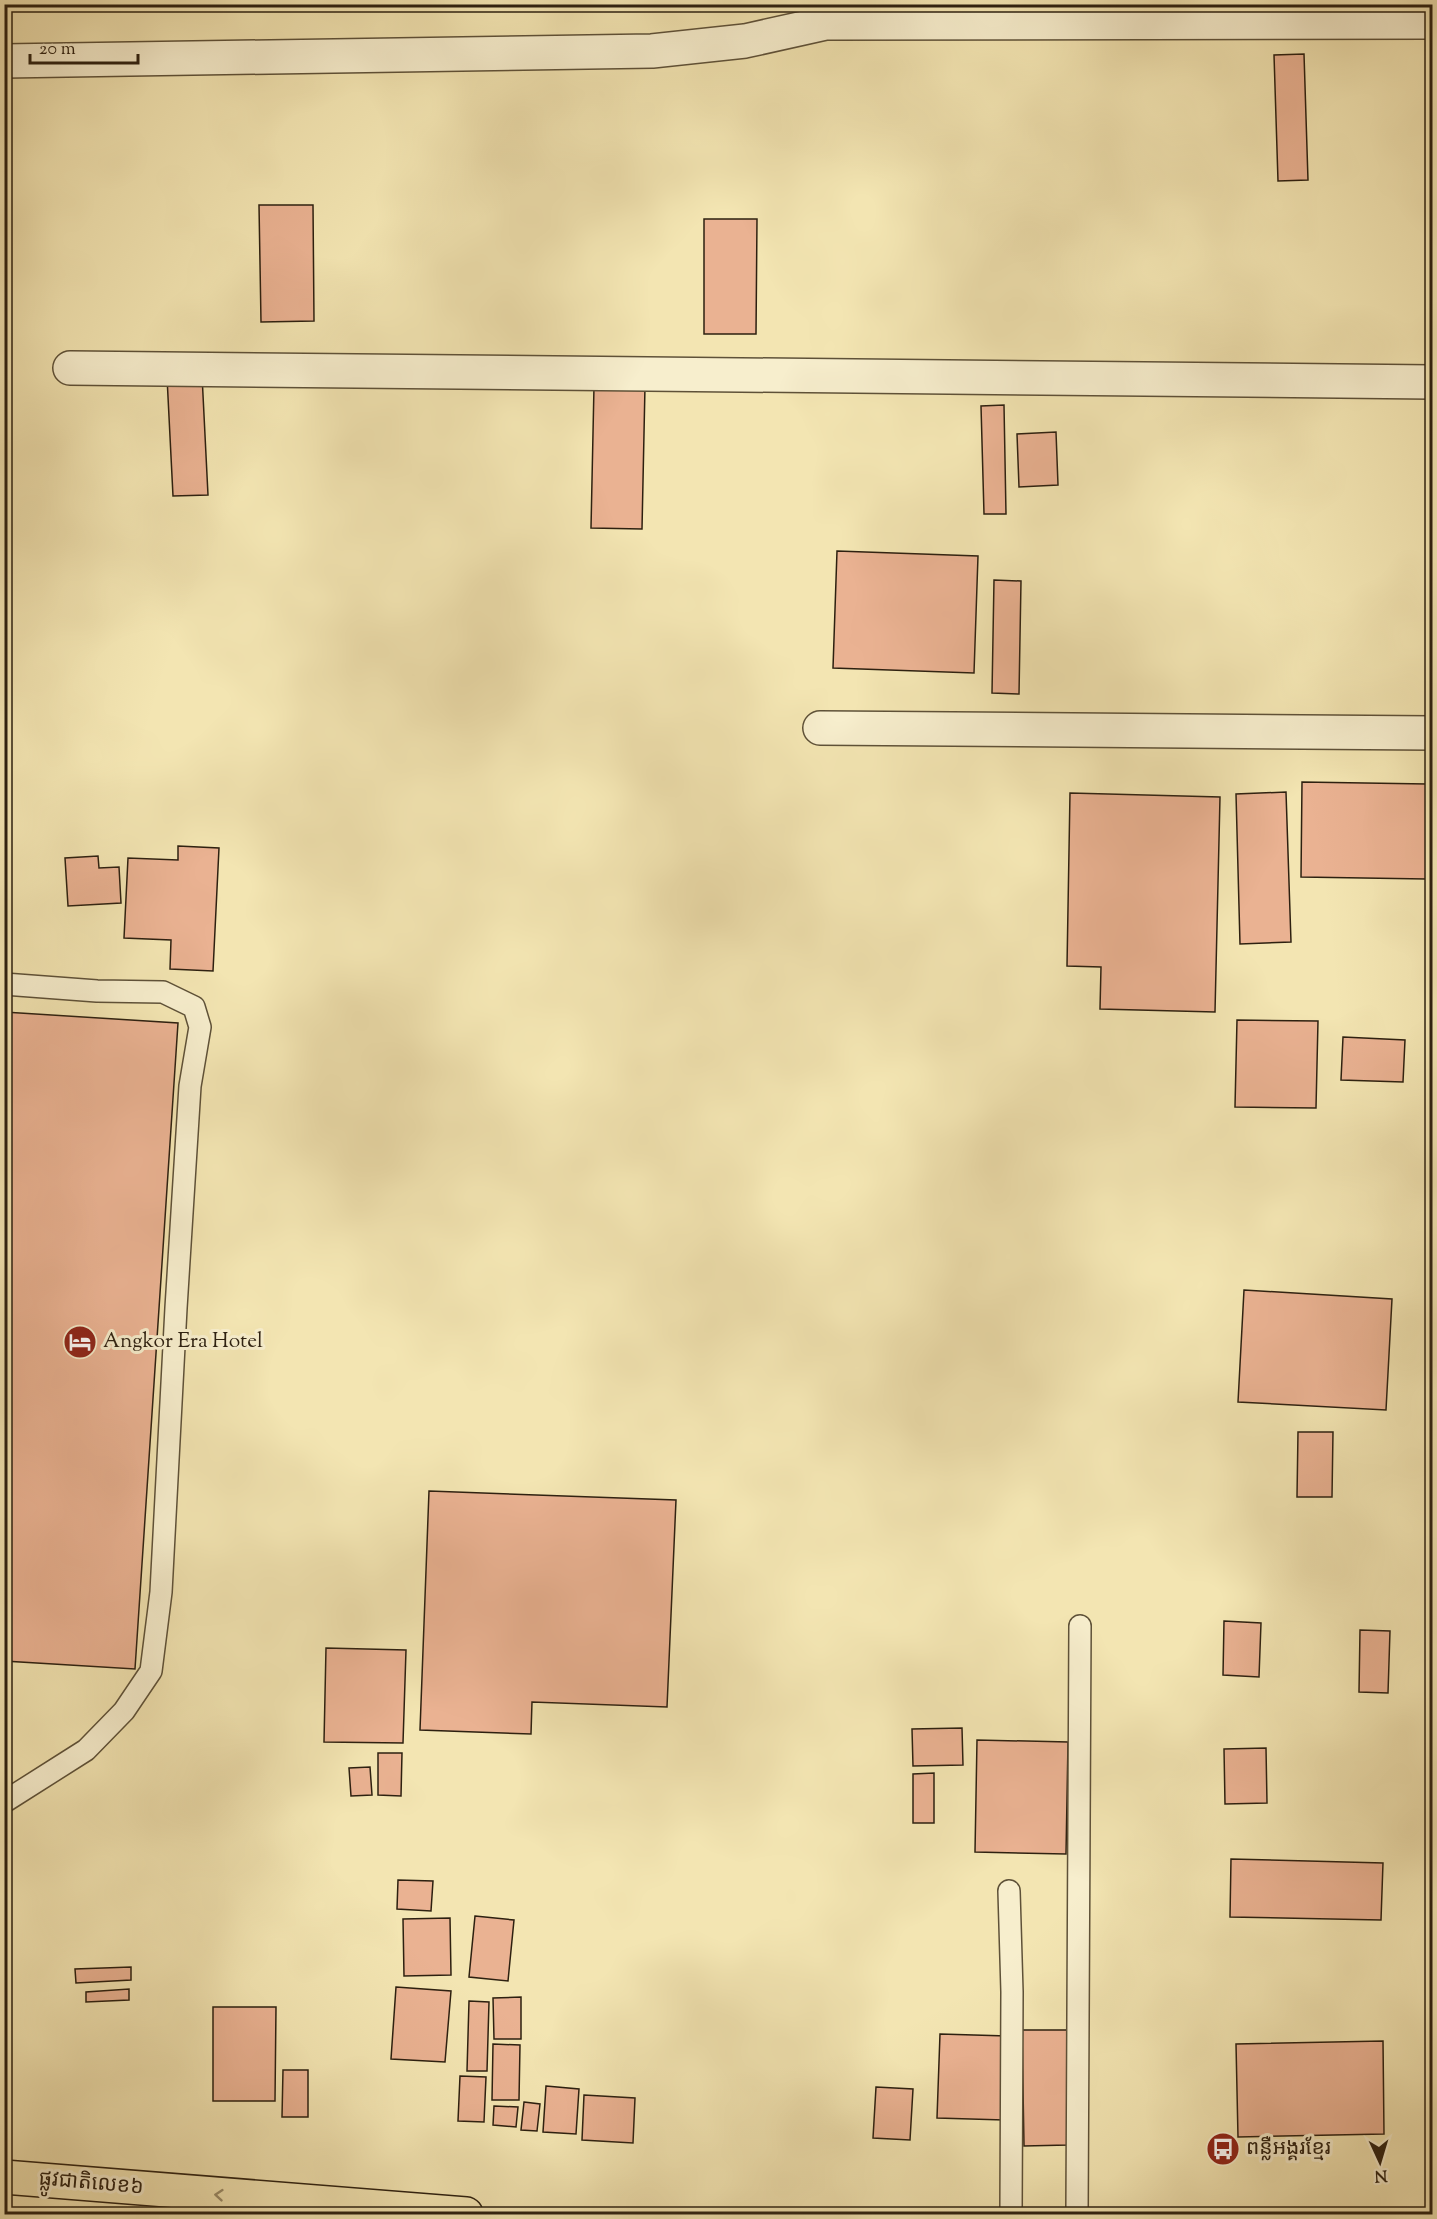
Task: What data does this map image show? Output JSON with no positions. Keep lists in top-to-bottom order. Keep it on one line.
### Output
{"streets":{"highway":["ផ្លូវជាតិលេខ៦"]},"one_way":["ផ្លូវជាតិលេខ៦"],"places":{"hotel":["Angkor Era Hotel"],"bus stop":["ពន្លឺអង្គរខ្មែរ"]},"scale_bar":"20 m","north":"bottom"}
